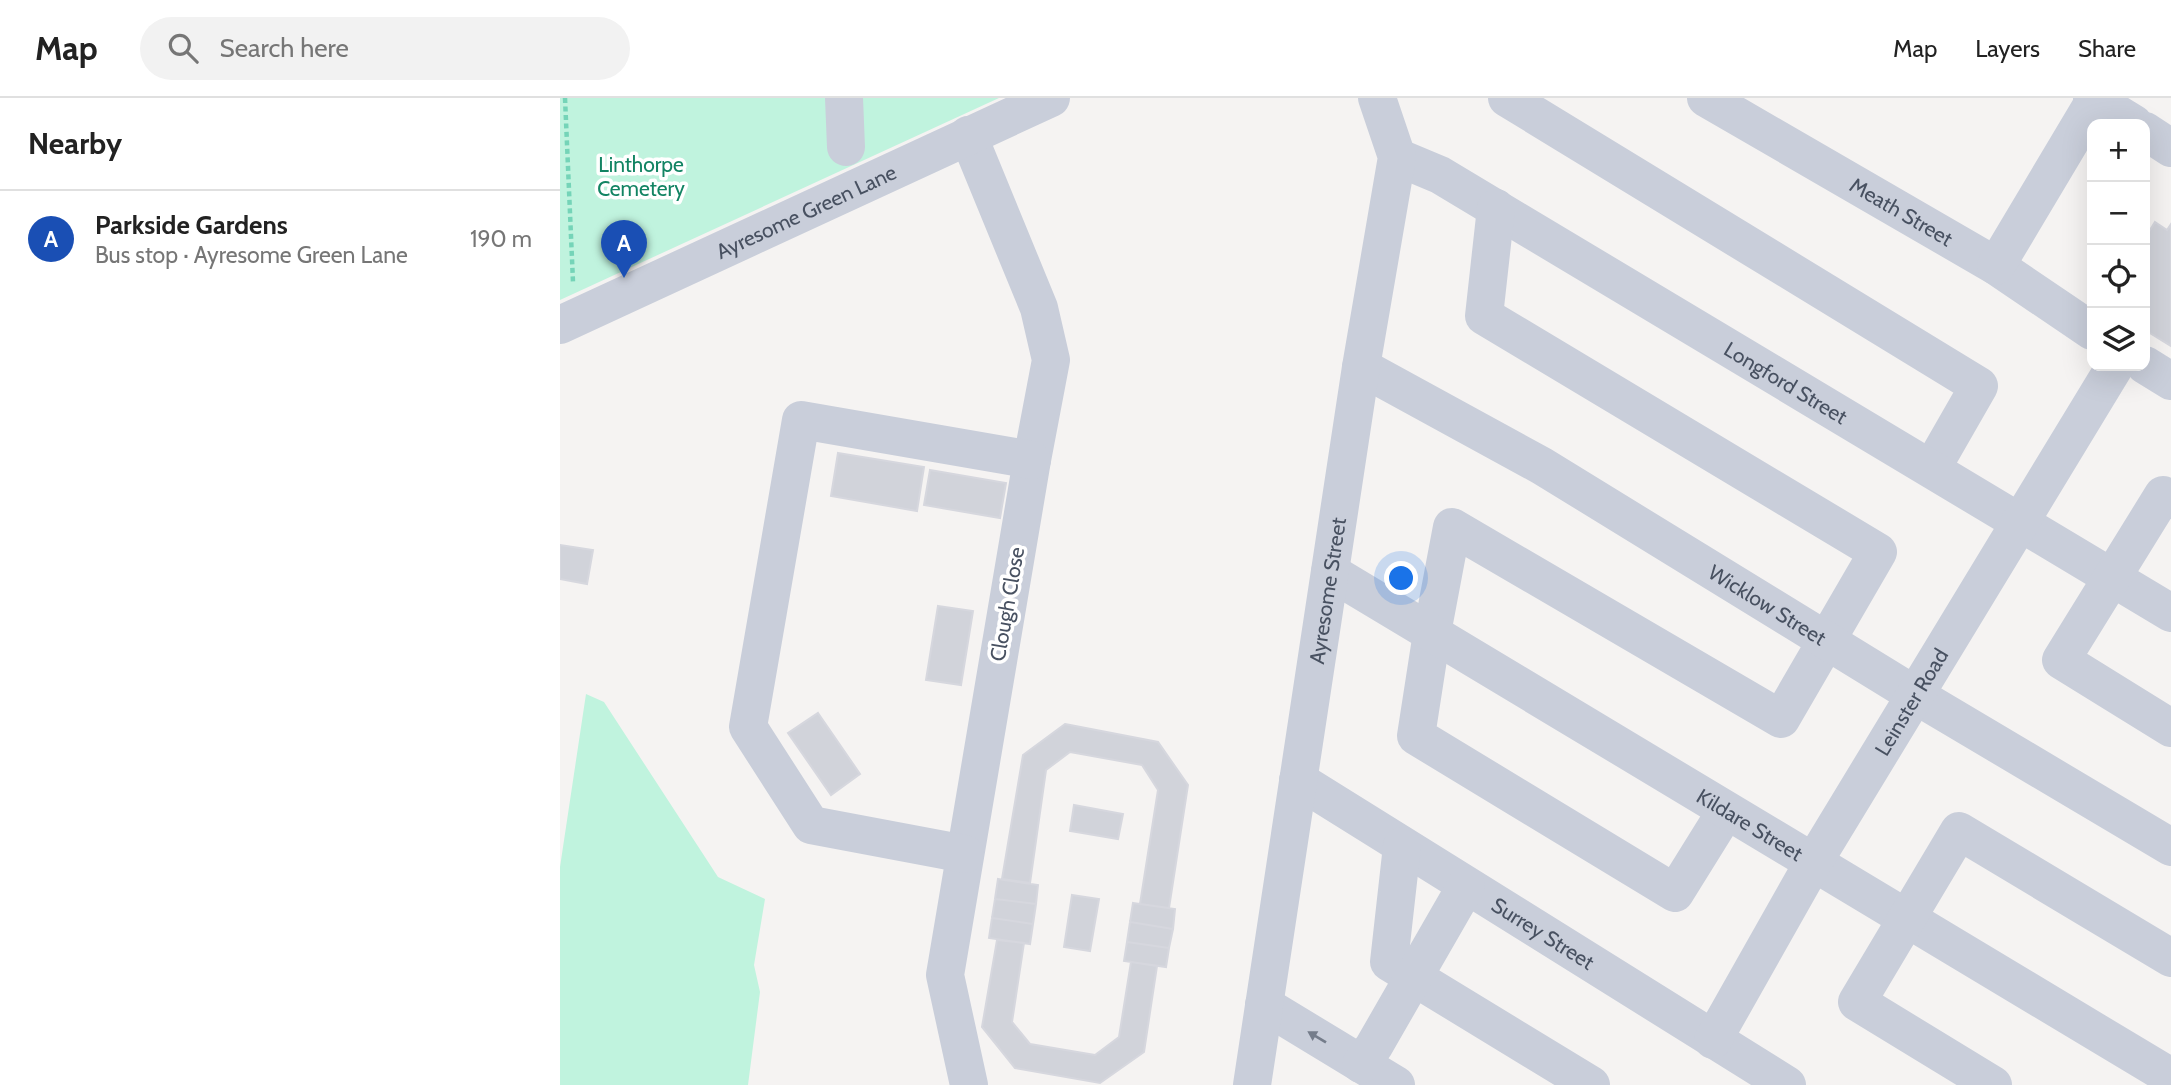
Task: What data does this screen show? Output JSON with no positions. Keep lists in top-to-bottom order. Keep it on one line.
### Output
{"streets":{"street":["Ayresome Green Lane","Meath Street","Longford Street","Ayresome Street","Clough Close","Wicklow Street","Leinster Road","Kildare Street","Surrey Street"]},"crossings":[["Ayresome Green Lane","Clough Close"],["Longford Street","Ayresome Street"],["Longford Street","Leinster Road"],["Ayresome Street","Wicklow Street"],["Ayresome Street","Kildare Street"],["Ayresome Street","Surrey Street"],["Wicklow Street","Leinster Road"],["Leinster Road","Kildare Street"],["Leinster Road","Surrey Street"]],"parks":["Linthorpe Cemetery"],"page":{"header":"Map","search":"Search here","nav":["Map","Layers","Share"],"heading":"Nearby","map_buttons":["+","−"],"list":[{"mark":"A","name":"Parkside Gardens","note":"Bus stop · Ayresome Green Lane","value":"190 m"}],"pins":"A"}}
